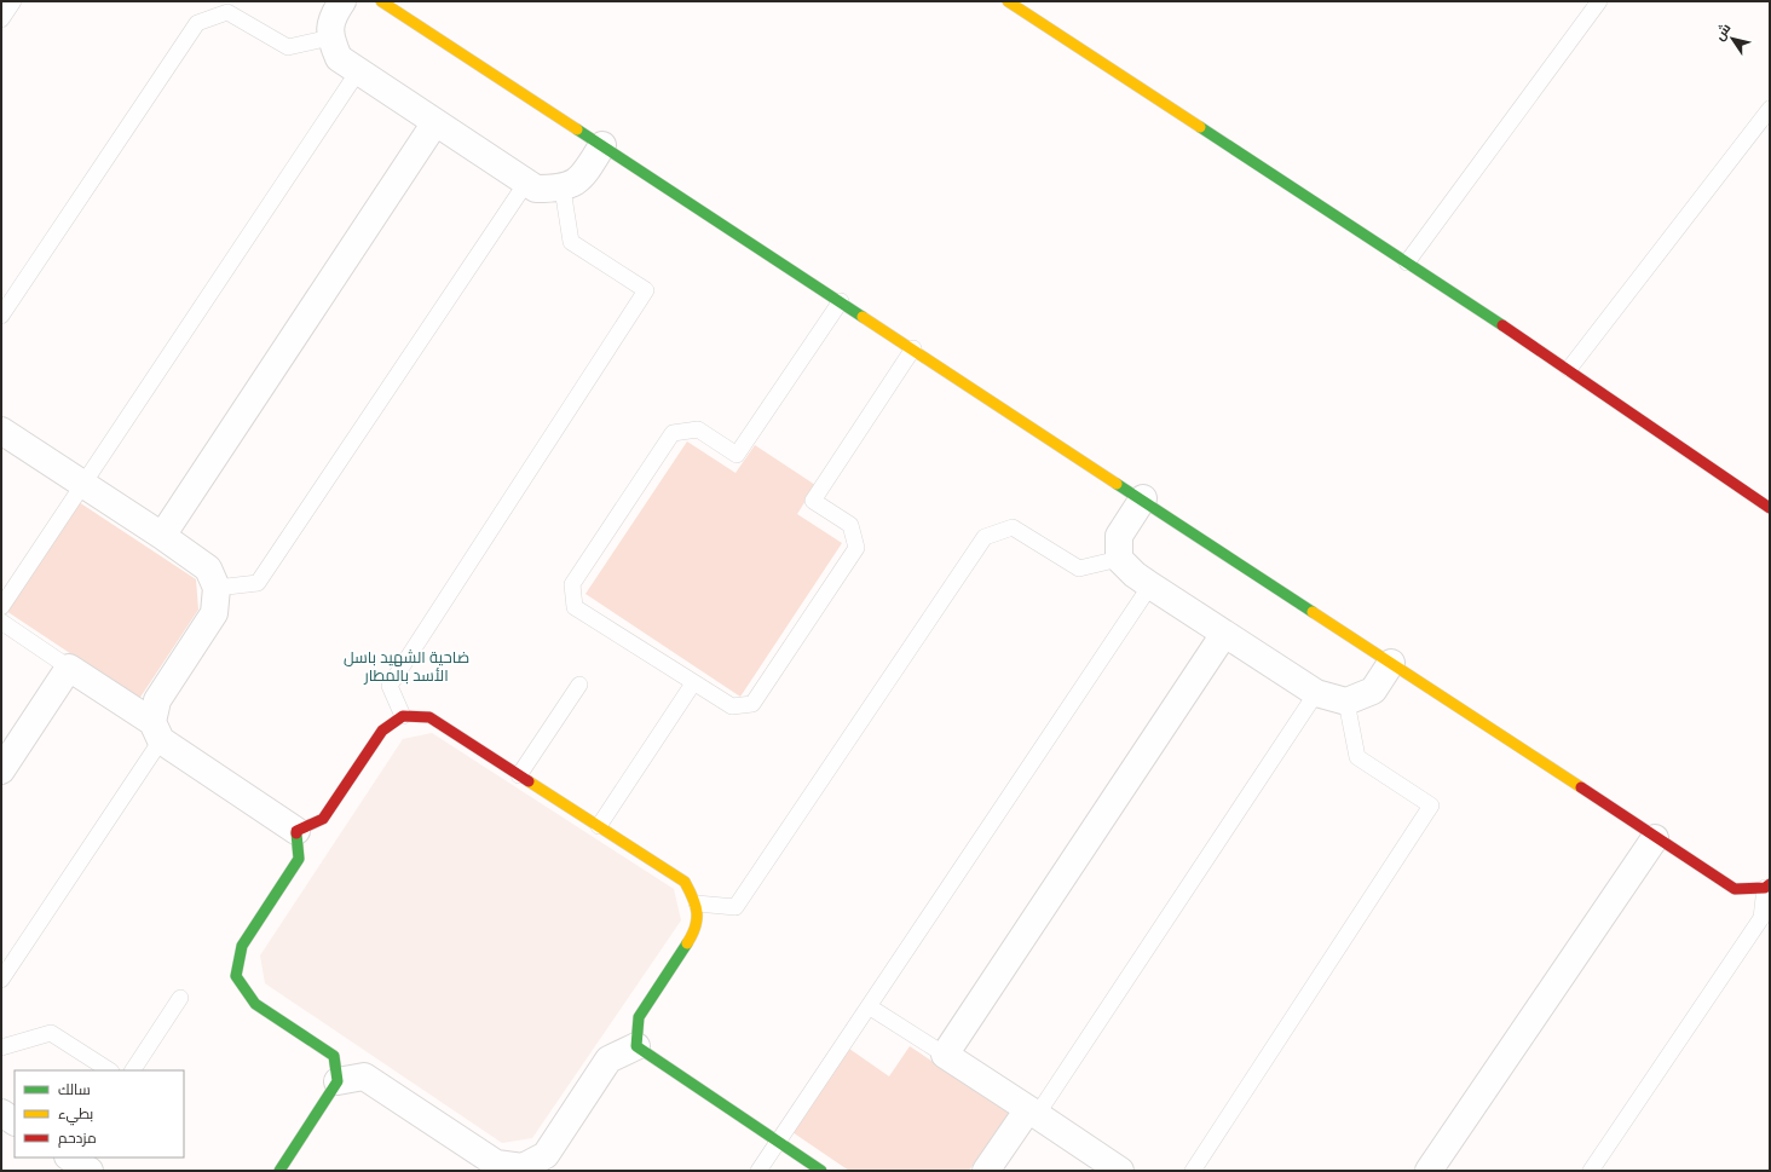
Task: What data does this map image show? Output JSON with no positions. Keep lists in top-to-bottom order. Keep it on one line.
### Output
{"districts":["ضاحية الشهيد باسل الأسد بالمطار"],"legend":["سالك","بطيء","مزدحم"],"north":"top left"}
